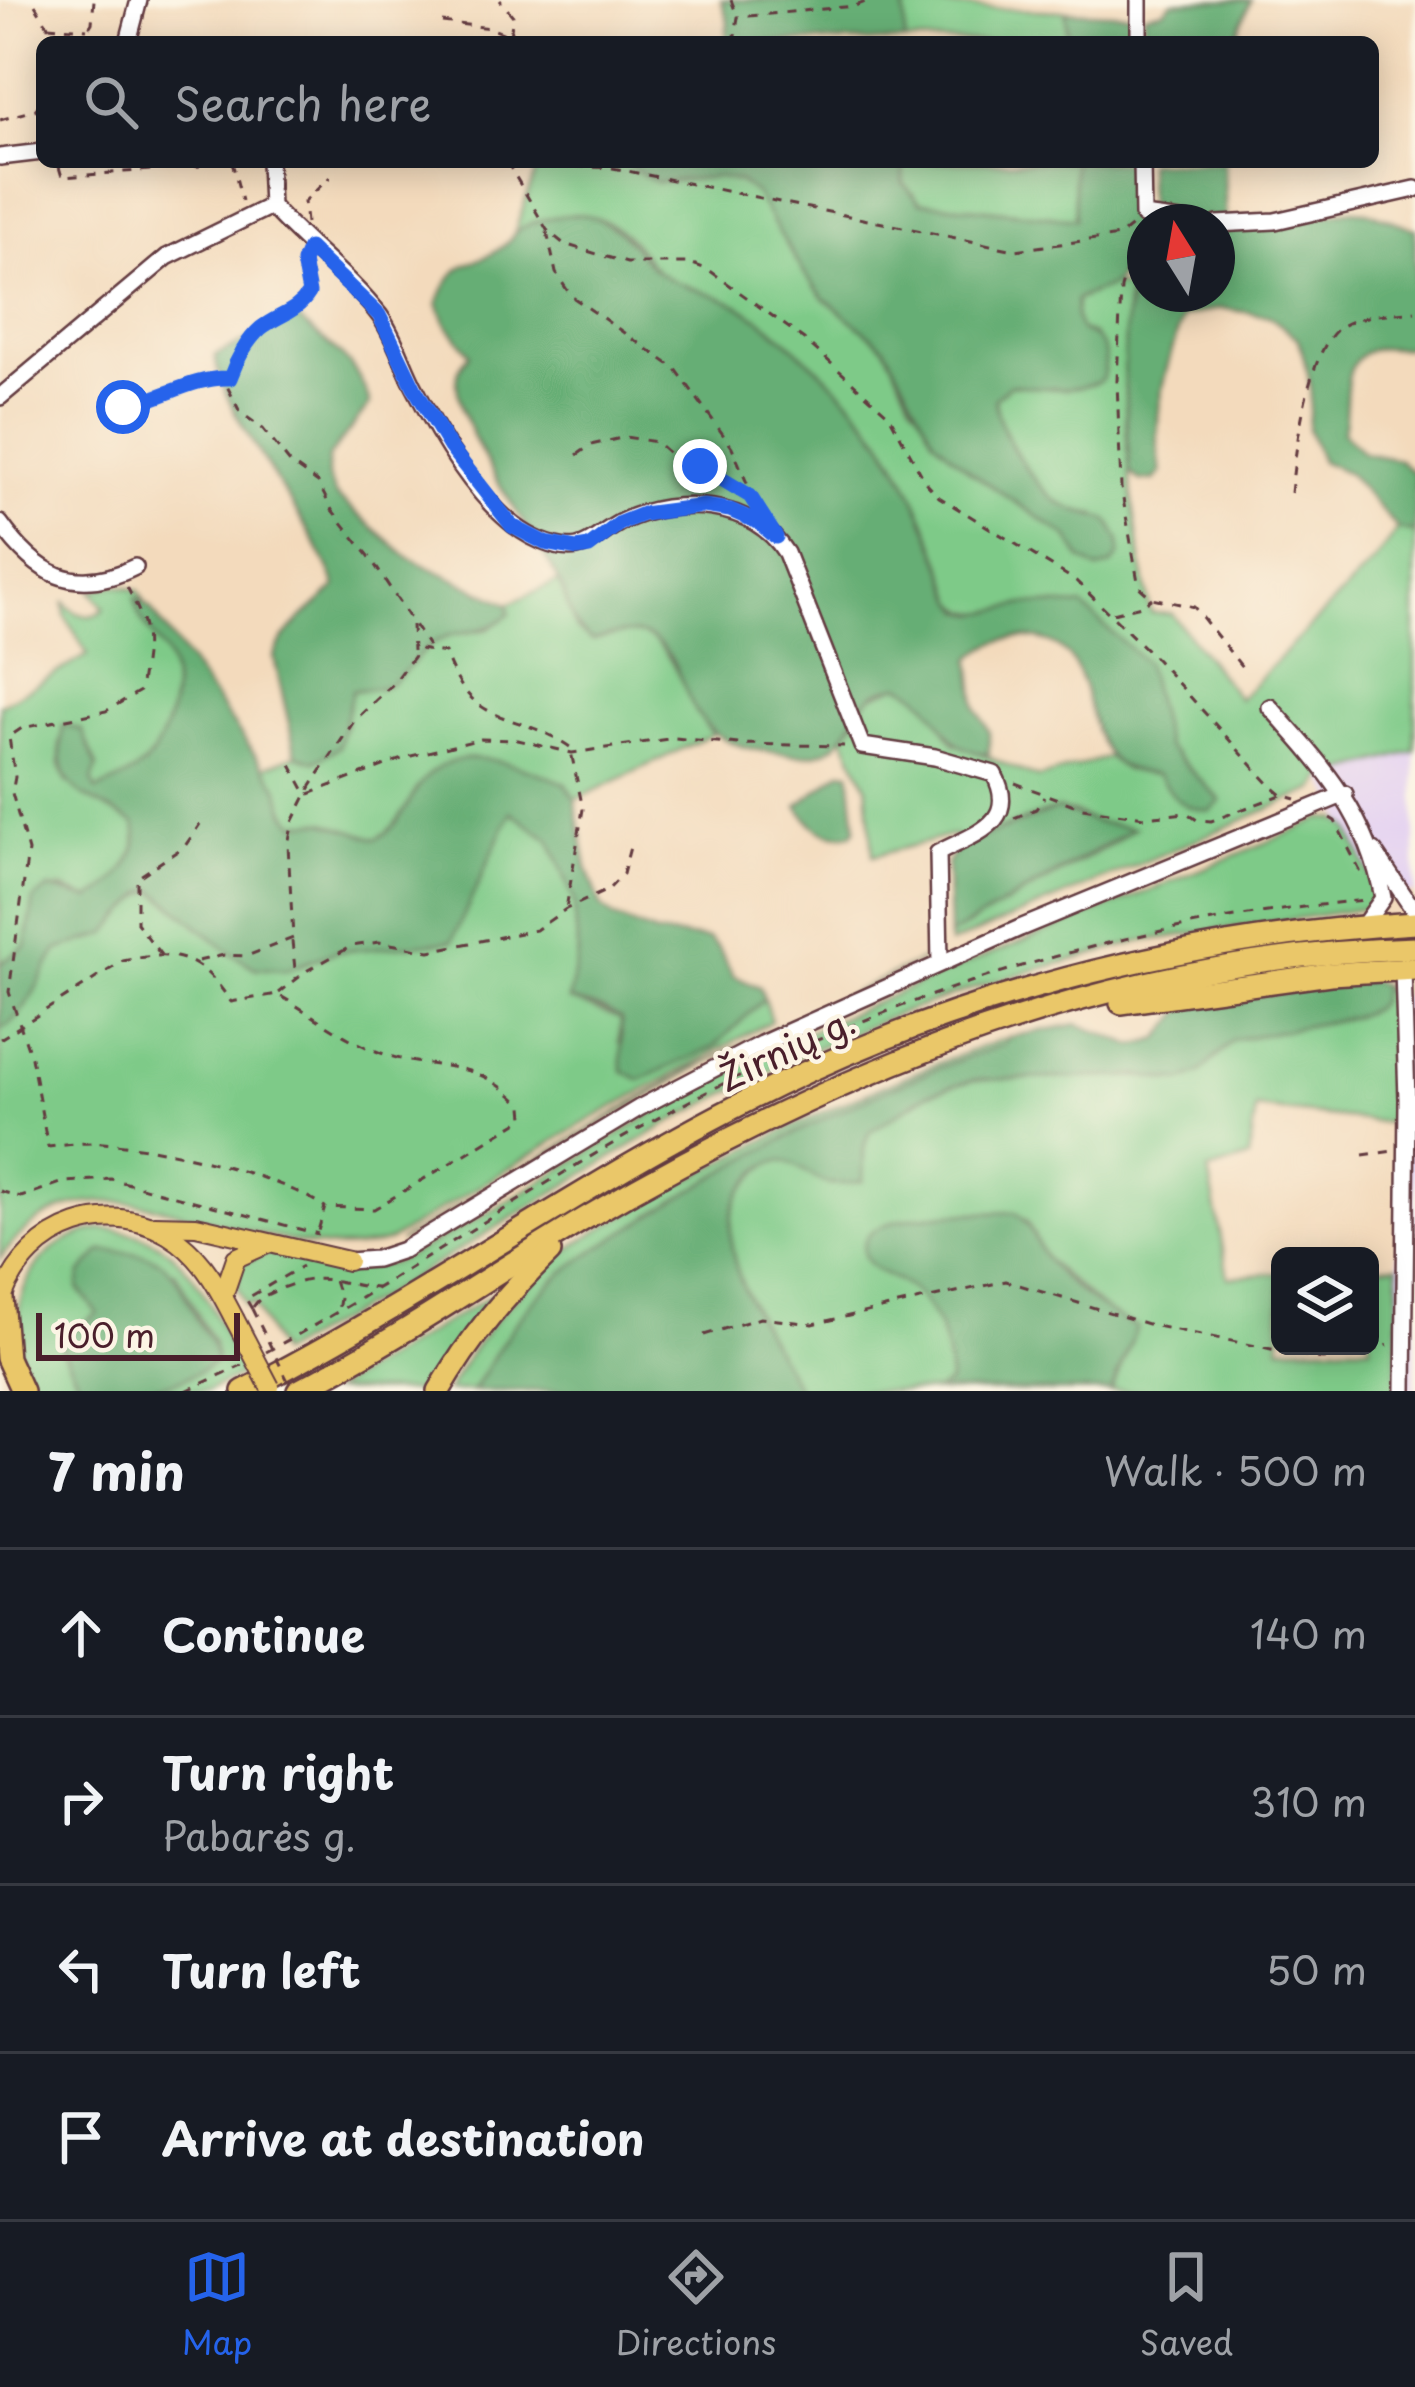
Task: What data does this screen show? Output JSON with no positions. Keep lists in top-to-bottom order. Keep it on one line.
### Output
{"streets":{"highway":["Žirnių g."]},"scale_bar":"100 m","north":"top","page":{"search":"Search here","scale":"100 m","heading":["7 min","Walk · 500 m"],"list":[["Continue","140 m"],["Turn right","Pabarės g.","310 m"],["Turn left","50 m"],"Arrive at destination"],"nav":["Map","Directions","Saved"]}}
